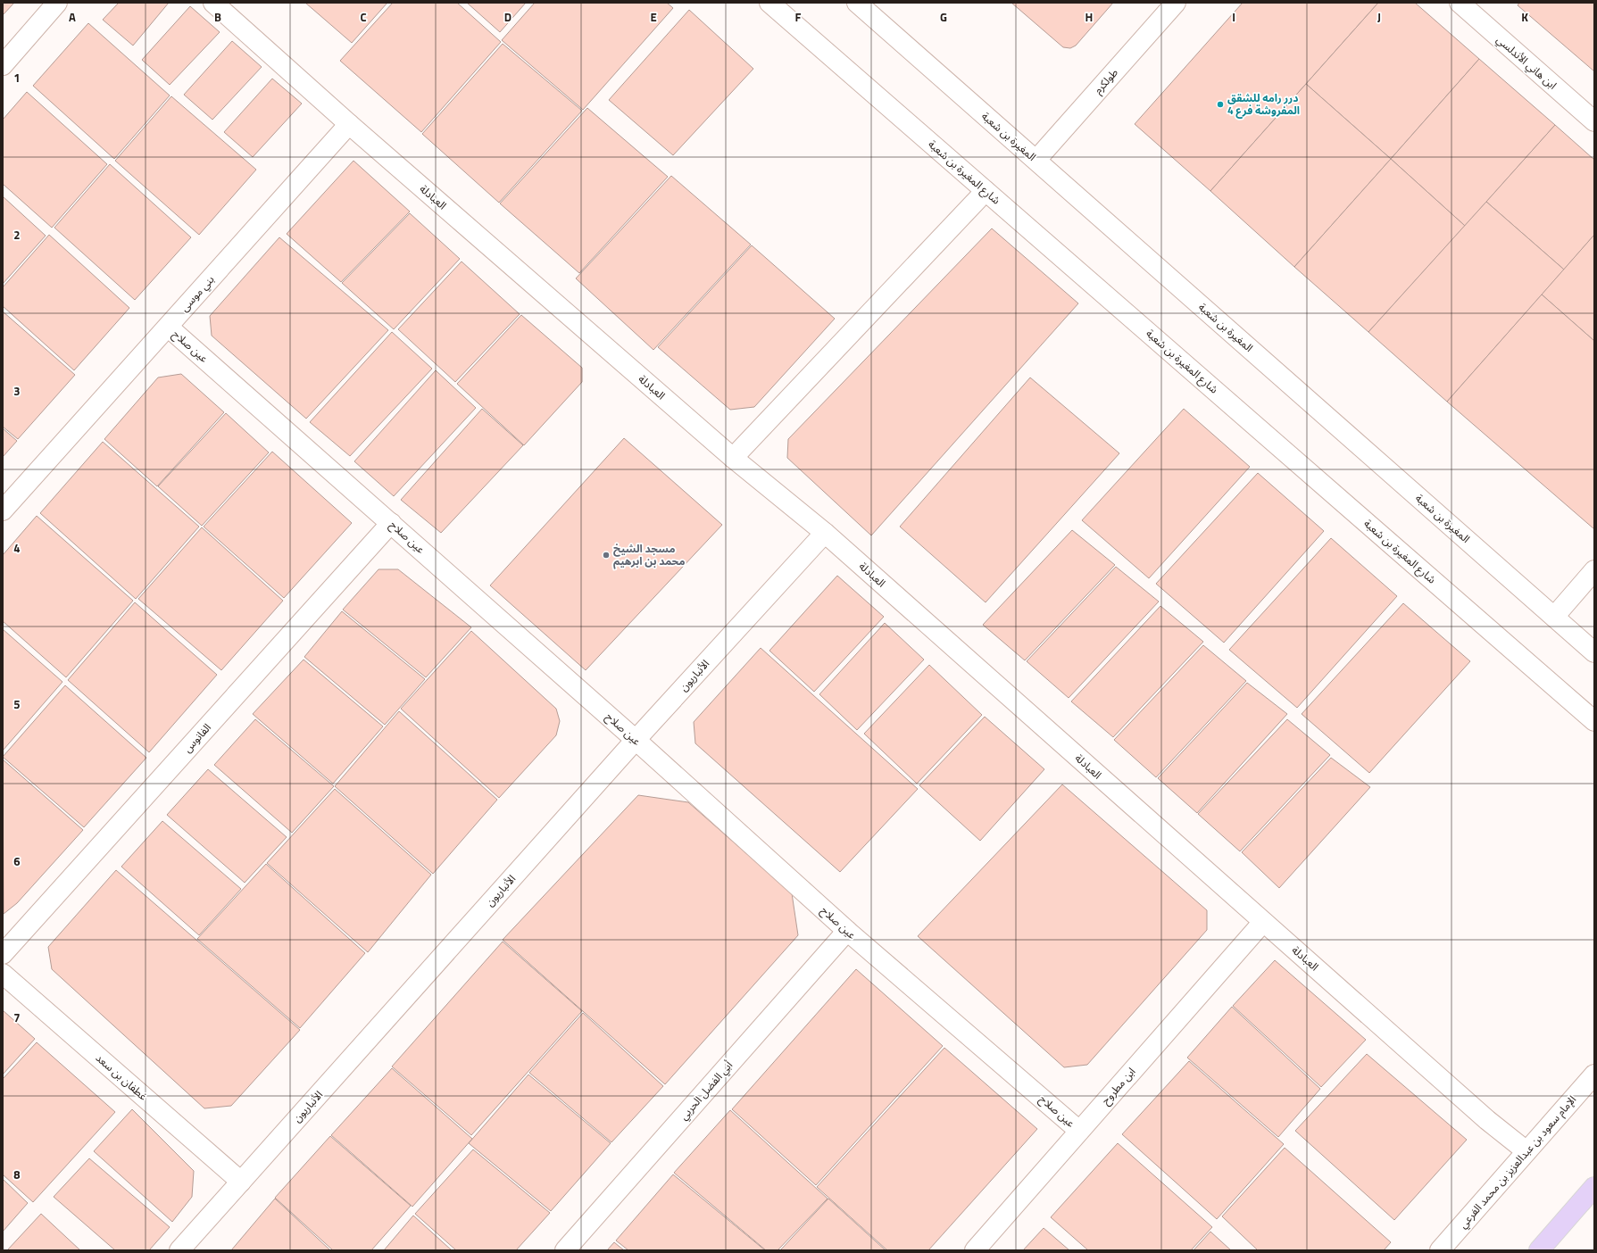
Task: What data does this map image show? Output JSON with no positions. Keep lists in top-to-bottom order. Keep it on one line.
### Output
{"streets":{"street":["ابن هاني الأندلسي","طولكرم","المغيرة بن شعبة","شارع المغيرة بن شعبة","العبادلة","بني موسى","عين صلاح","الأنباريون","الفانوس","غطفان بن سعد","ابن مطروح","أبي الفضل الحربي","الإمام سعود بن عبدالعزيز بن محمد الفرعي"]},"crossings":[["طولكرم","المغيرة بن شعبة"],["العبادلة","بني موسى"],["العبادلة","الأنباريون"],["العبادلة","ابن مطروح"],["العبادلة","الإمام سعود بن عبدالعزيز بن محمد الفرعي"],["بني موسى","عين صلاح"],["عين صلاح","الأنباريون"],["عين صلاح","الفانوس"],["عين صلاح","ابن مطروح"],["عين صلاح","أبي الفضل الحربي"],["الأنباريون","غطفان بن سعد"]],"places":["درر رامه للشقق المفروشة فرع 4","مسجد الشيخ محمد بن ابرهيم"],"grid":{"columns":["A","B","C","D","E","F","G","H","I","J","K"],"rows":["1","2","3","4","5","6","7","8"]}}
